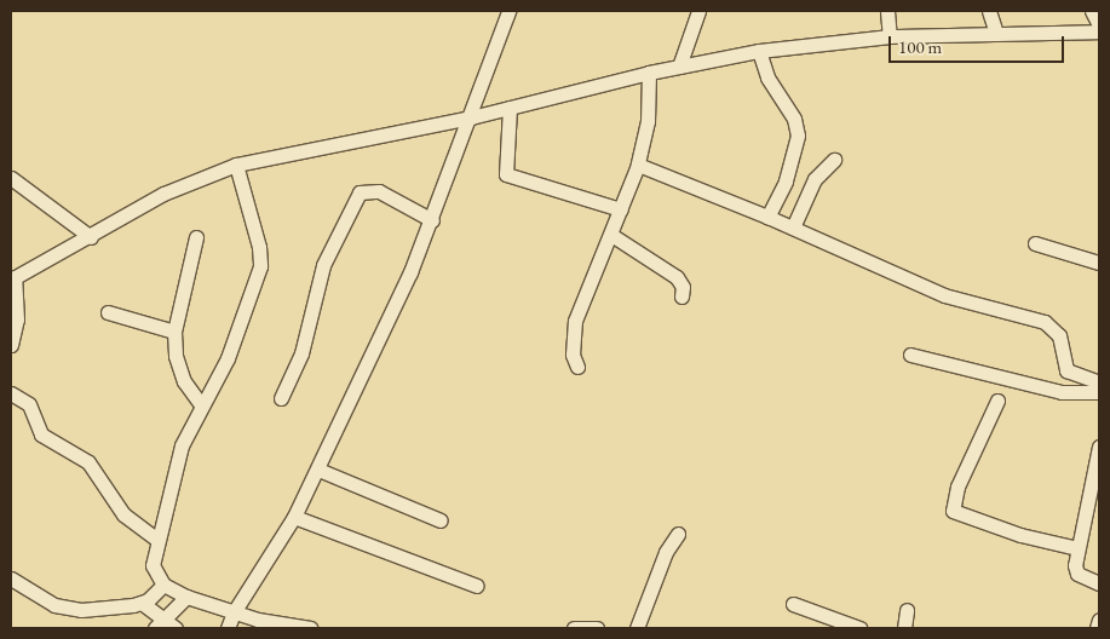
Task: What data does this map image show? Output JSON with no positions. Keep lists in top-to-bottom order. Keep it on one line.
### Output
{"scale_bar":"100 m"}
